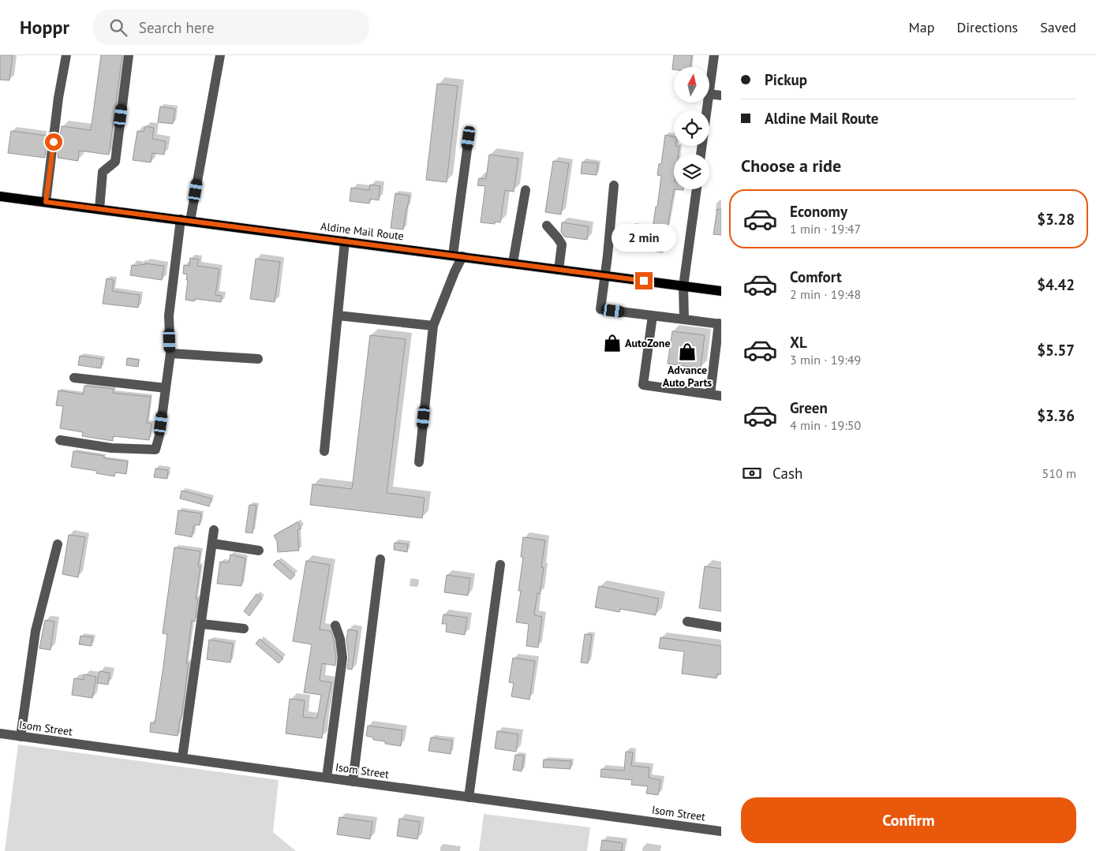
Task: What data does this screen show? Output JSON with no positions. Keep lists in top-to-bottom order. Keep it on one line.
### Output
{"streets":{"main road":["Aldine Mail Route"],"street":["Isom Street"]},"places":{"shop":["AutoZone","Advance Auto Parts"]},"north":"top","page":{"header":"Hoppr","search":"Search here","nav":["Map","Directions","Saved"],"banner":["Pickup","Aldine Mail Route"],"heading":"Choose a ride","list":[{"name":"Economy","note":"1 min · 19:47","value":"$3.28"},{"name":"Comfort","note":"2 min · 19:48","value":"$4.42"},{"name":"XL","note":"3 min · 19:49","value":"$5.57"},{"name":"Green","note":"4 min · 19:50","value":"$3.36"}],"bubble":"2 min","pay":["Cash","510 m"],"buttons":"Confirm"}}
